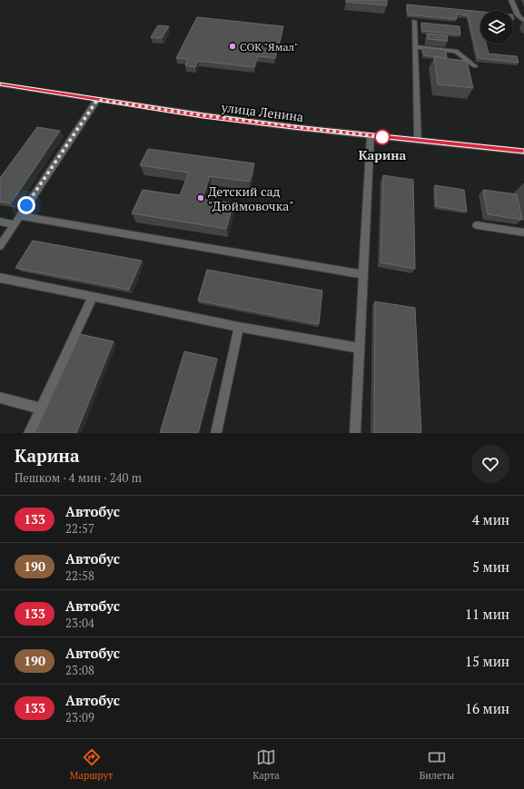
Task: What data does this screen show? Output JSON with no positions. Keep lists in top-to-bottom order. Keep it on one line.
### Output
{"streets":{"main road":["улица Ленина"]},"places":["СОК \"Ямал\"","Карина","Детский сад \"Дюймовочка\""],"lines":["bus line 133"],"page":{"heading":["Карина","Пешком · 4 мин · 240 m"],"list":[{"mark":"133","name":"Автобус","note":"22:57","value":"4 мин"},{"mark":"190","name":"Автобус","note":"22:58","value":"5 мин"},{"mark":"133","name":"Автобус","note":"23:04","value":"11 мин"},{"mark":"190","name":"Автобус","note":"23:08","value":"15 мин"},{"mark":"133","name":"Автобус","note":"23:09","value":"16 мин"}],"tabs":["Маршрут","Карта","Билеты"]}}
